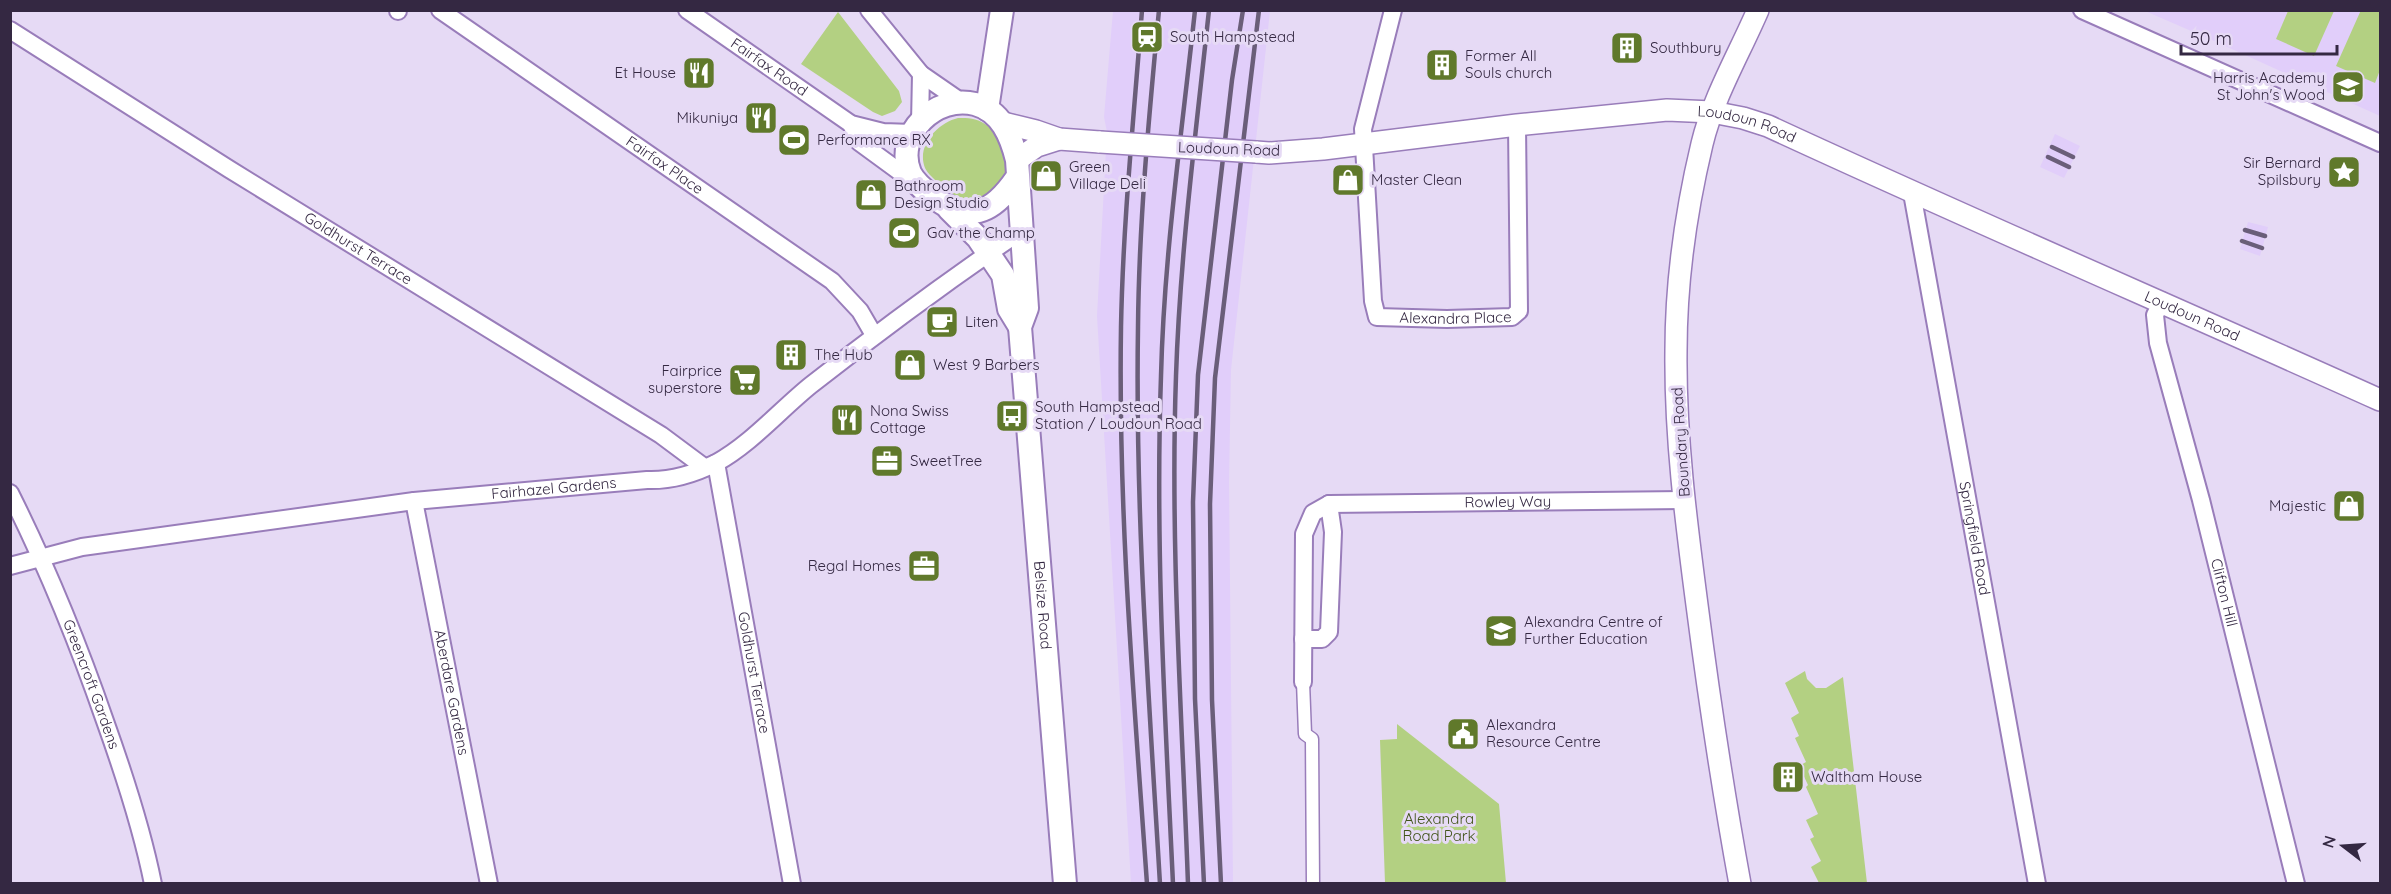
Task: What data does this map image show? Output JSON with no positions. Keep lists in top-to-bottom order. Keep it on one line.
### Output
{"streets":{"main road":["Belsize Road"],"street":["Fairfax Road","Loudoun Road","Fairfax Place","Goldhurst Terrace","Alexandra Place","Boundary Road","Fairhazel Gardens","Rowley Way","Springfield Road","Clifton Hill","Greencroft Gardens","Aberdare Gardens"]},"crossings":[["Fairfax Road","Loudoun Road"],["Fairfax Road","Belsize Road"],["Loudoun Road","Alexandra Place"],["Loudoun Road","Boundary Road"],["Loudoun Road","Springfield Road"],["Loudoun Road","Clifton Hill"],["Loudoun Road","Belsize Road"],["Fairfax Place","Fairhazel Gardens"],["Goldhurst Terrace","Fairhazel Gardens"],["Boundary Road","Rowley Way"],["Fairhazel Gardens","Belsize Road"],["Fairhazel Gardens","Greencroft Gardens"],["Fairhazel Gardens","Aberdare Gardens"]],"parks":["Alexandra Road Park"],"places":{"station":["South Hampstead"],"building":["Southbury","Former All Souls church","The Hub","Waltham House"],"restaurant":["Et House","Mikuniya","Nona Swiss Cottage"],"school or university":["Harris Academy St John's Wood","Alexandra Centre of Further Education"],"sports":["Performance RX","Gav the Champ"],"place":["Sir Bernard Spilsbury"],"shop":["Green Village Deli","Master Clean","Bathroom Design Studio","West 9 Barbers","Majestic"],"cafe":["Liten"],"supermarket":["Fairprice superstore"],"bus stop":["South Hampstead Station / Loudoun Road"],"office":["SweetTree","Regal Homes"],"public building":["Alexandra Resource Centre"]},"scale_bar":"50 m","north":"left"}
